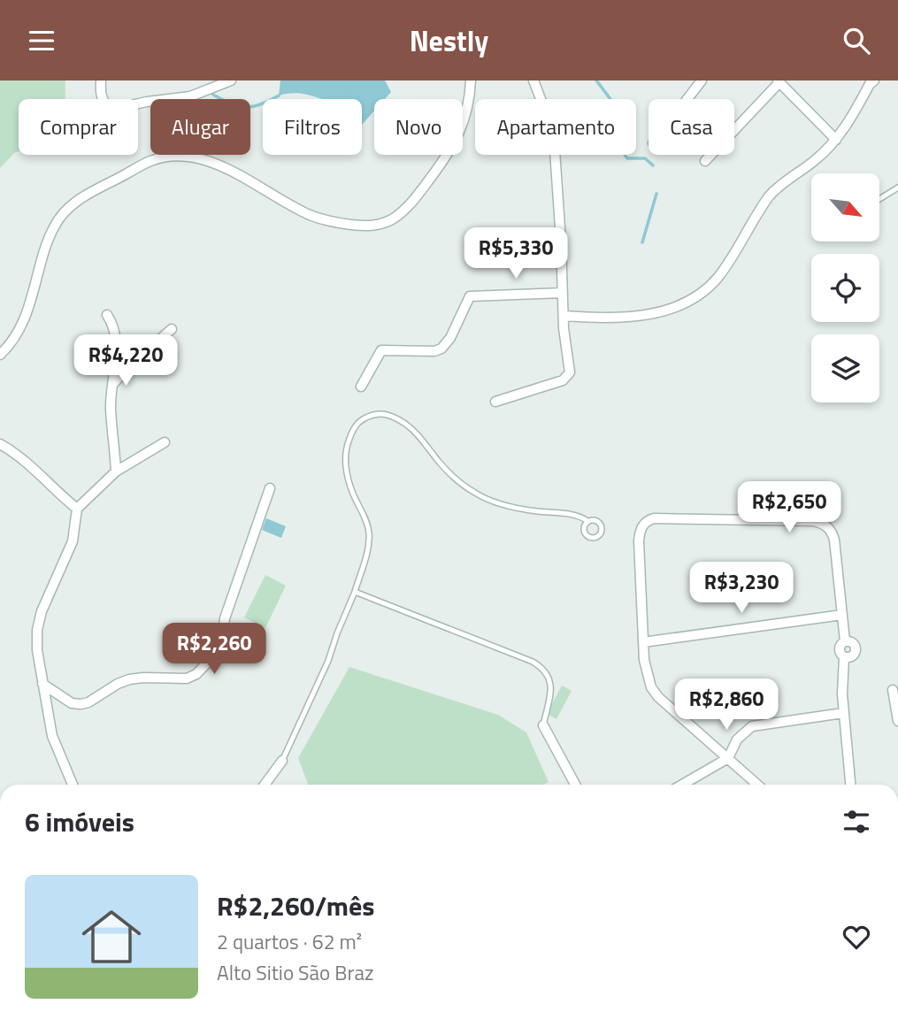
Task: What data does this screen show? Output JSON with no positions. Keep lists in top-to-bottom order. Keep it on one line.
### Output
{"north":"bottom right","page":{"header":"Nestly","chip":["Comprar","Alugar","Filtros","Novo","Apartamento","Casa"],"price":["R$5,330","R$4,220","R$2,650","R$3,230","R$2,260","R$2,860"],"heading":"6 imóveis","list":[{"name":"R$2,260/mês","note":"2 quartos · 62 m² · Alto Sitio São Braz"}]}}
